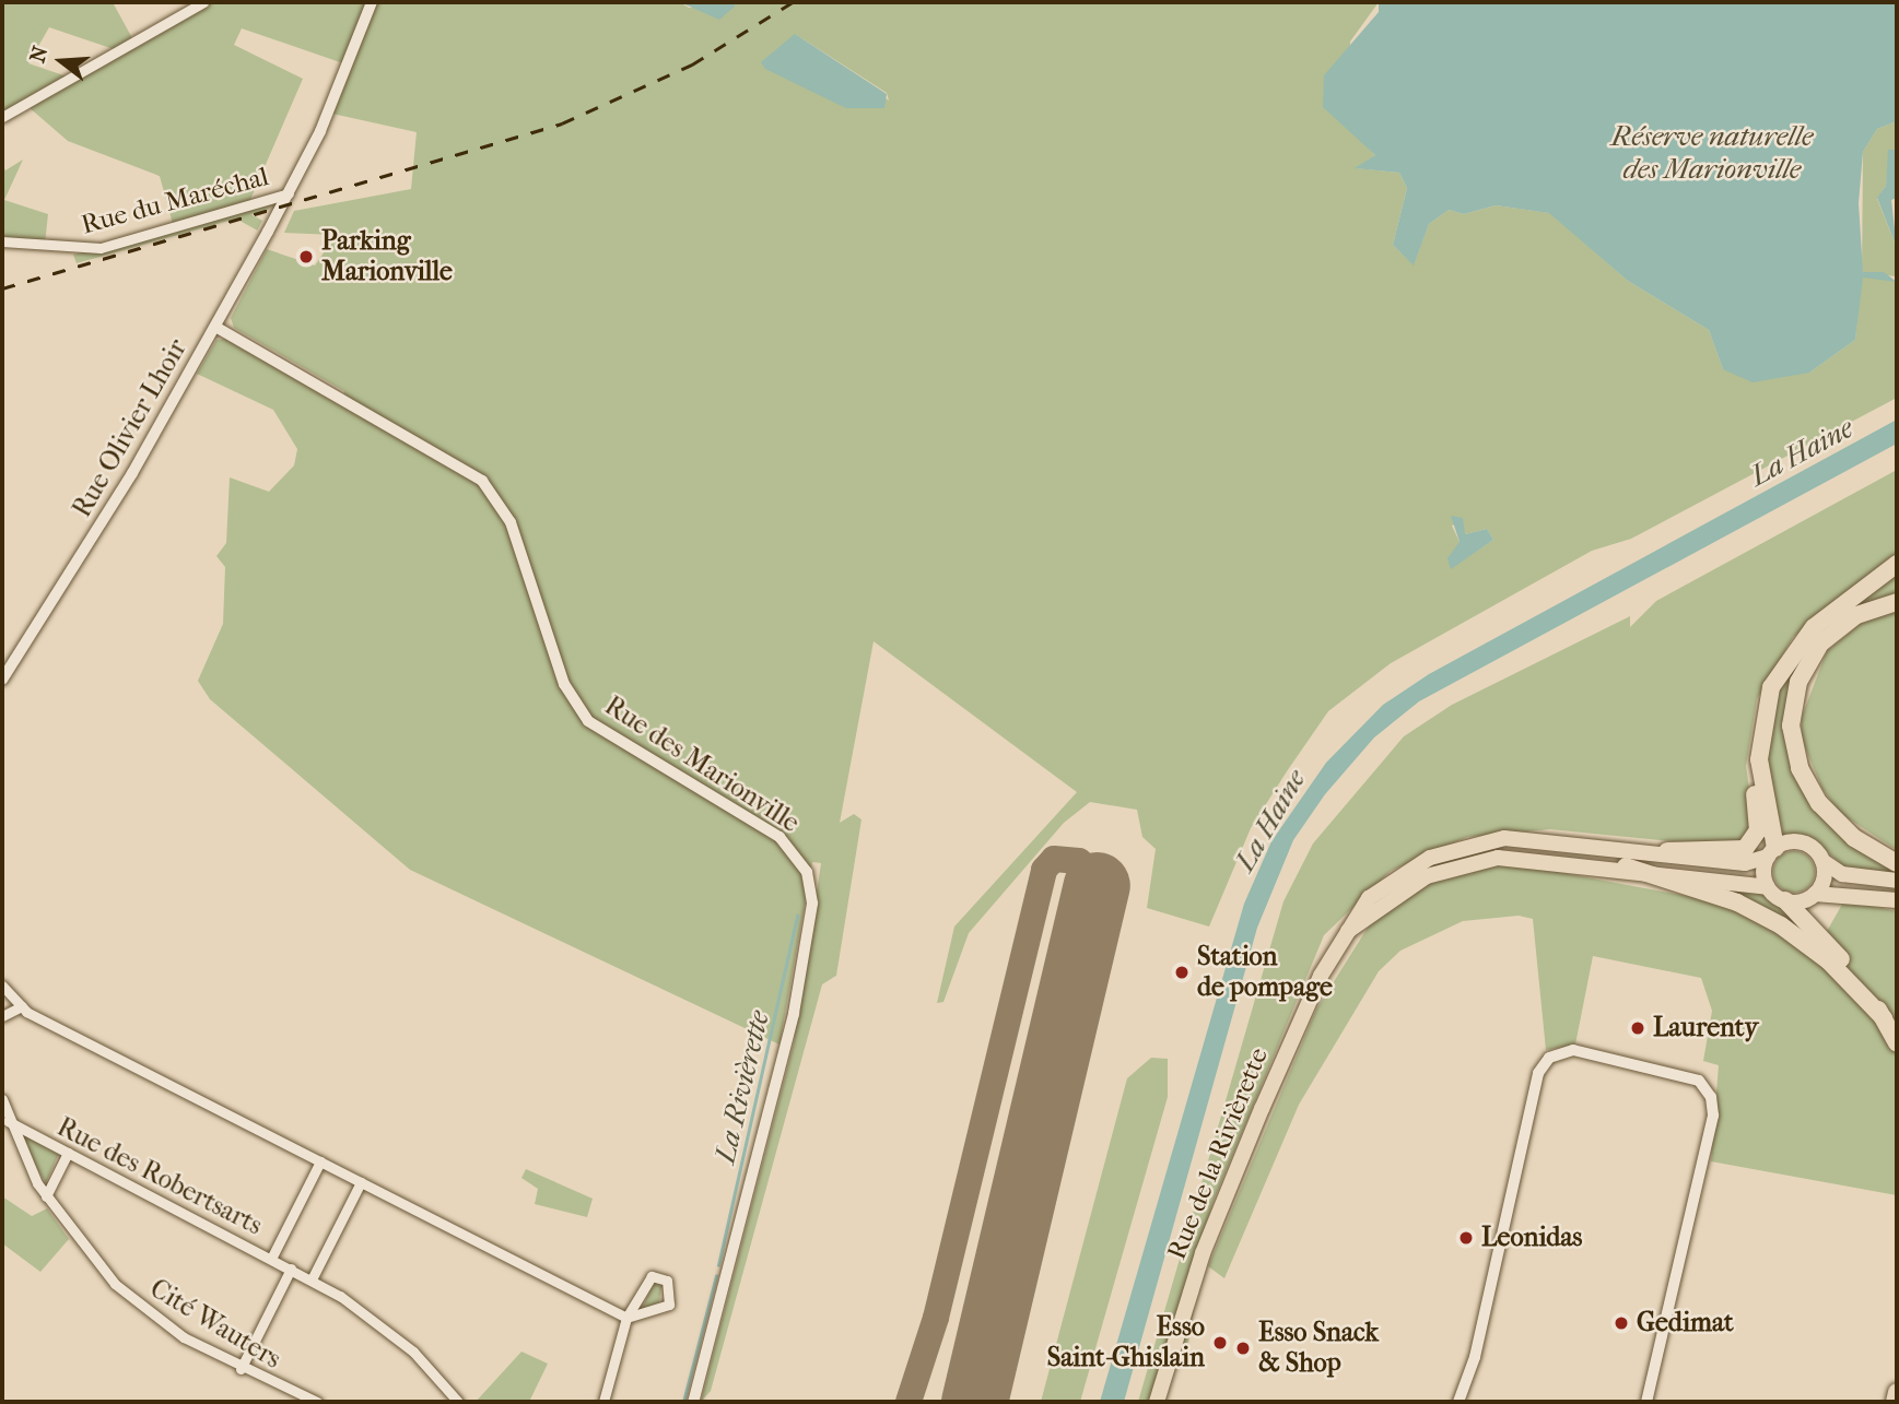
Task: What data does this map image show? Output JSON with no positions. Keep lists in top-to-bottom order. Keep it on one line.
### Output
{"streets":{"main road":["Rue de la Rivièrette"],"street":["Rue du Maréchal","Rue Olivier Lhoir","Rue des Marionville","Rue des Robertsarts","Cité Wauters"]},"crossings":[["Rue du Maréchal","Rue Olivier Lhoir"],["Rue Olivier Lhoir","Rue des Marionville"],["Rue des Robertsarts","Cité Wauters"]],"water":["Réserve naturelle des Marionville","La Haine","La Rivièrette"],"places":["Parking Marionville","Station de pompage","Laurenty","Leonidas","Gedimat","Esso Saint-Ghislain","Esso Snack & Shop"],"north":"left"}
